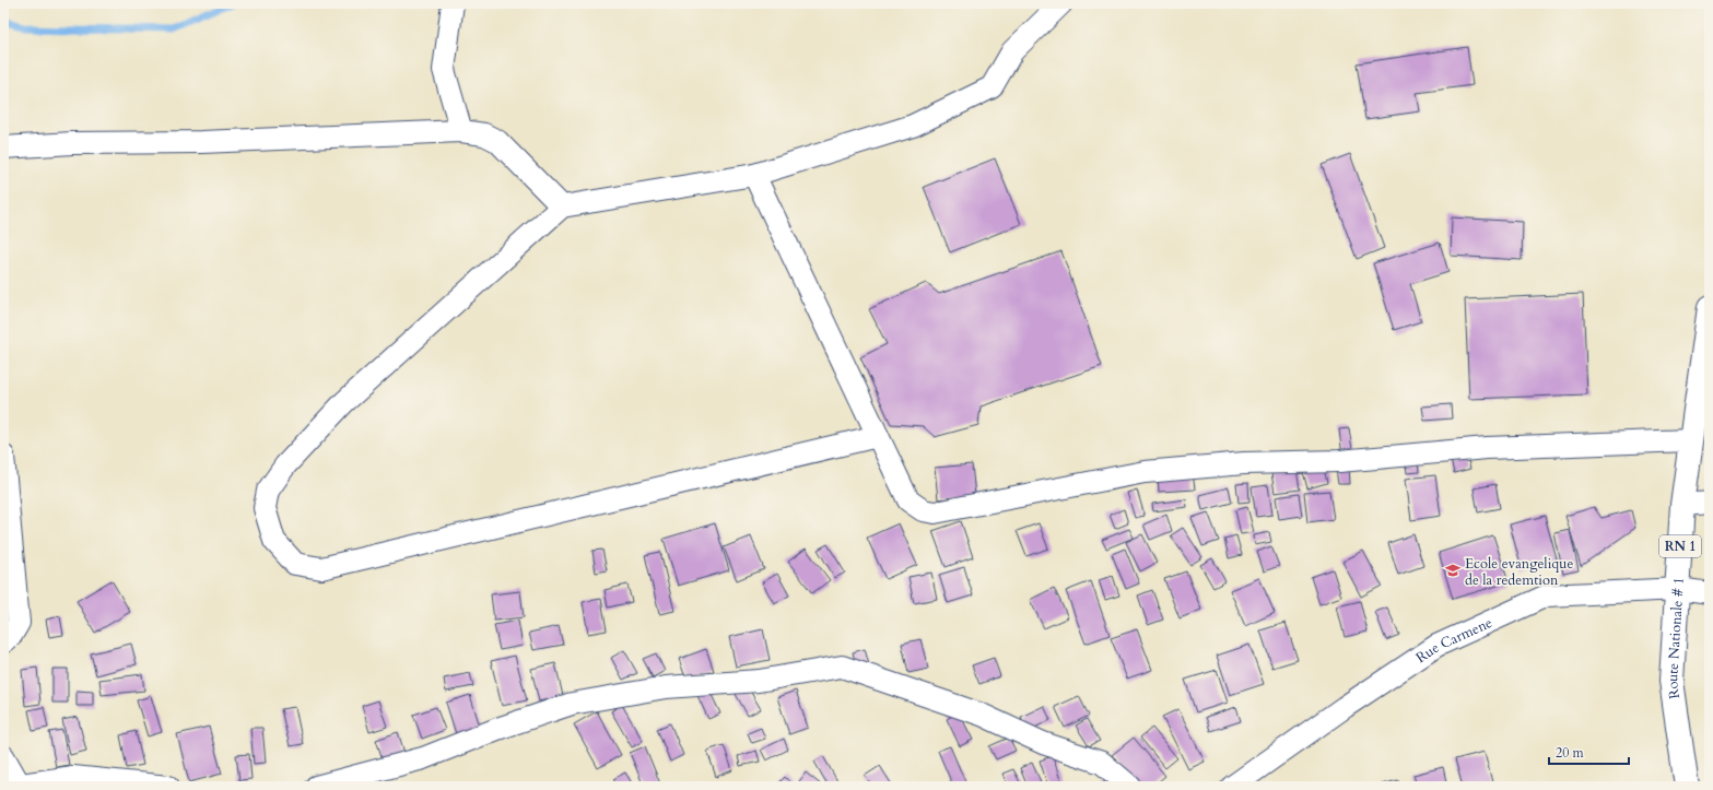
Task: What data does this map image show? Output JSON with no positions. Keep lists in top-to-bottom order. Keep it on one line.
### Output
{"streets":{"main road":["RN 1","Route Nationale # 1"],"street":["Rue Carmene"]},"crossings":[["Route Nationale # 1","Rue Carmene"]],"places":{"school or university":["Ecole evangelique de la redemtion"]},"scale_bar":"20 m"}
